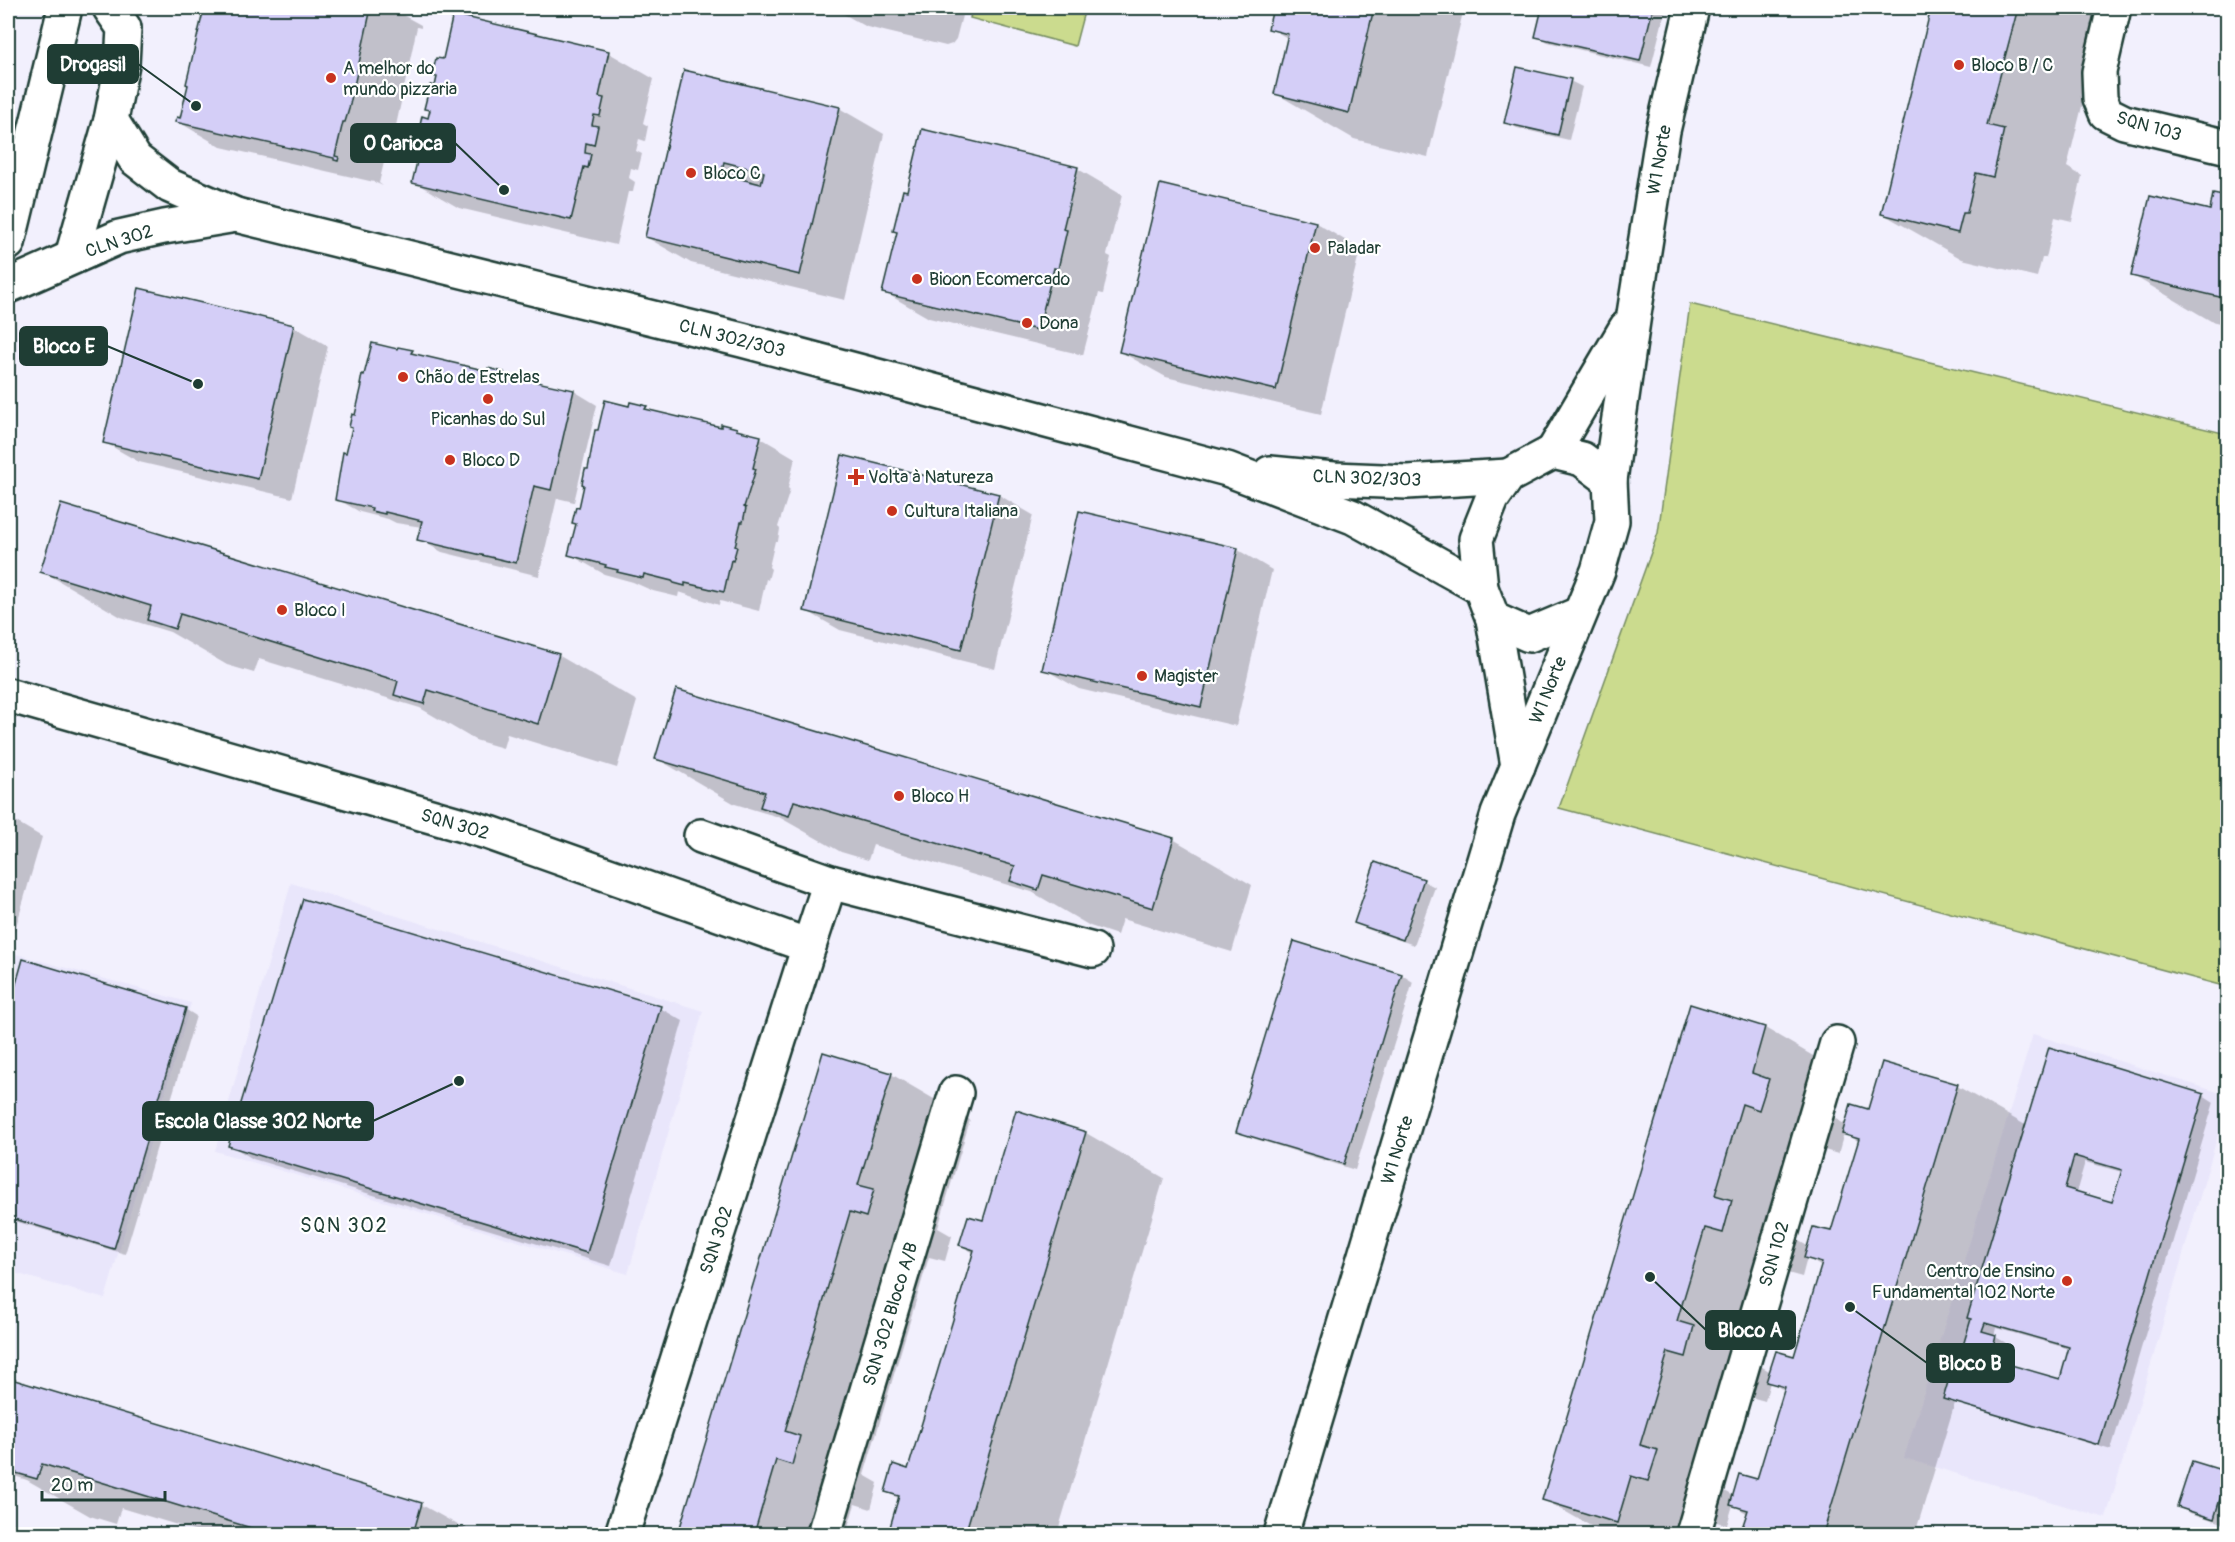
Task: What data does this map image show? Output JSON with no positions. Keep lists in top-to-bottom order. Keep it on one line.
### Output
{"streets":{"street":["SQN 103","W1 Norte","CLN 302","CLN 302/303","SQN 302","SQN 102","SQN 302 Bloco A/B"]},"crossings":[["W1 Norte","CLN 302/303"],["CLN 302","CLN 302/303"]],"districts":["SQN 302"],"places":{"other":["Bloco B / C","A melhor do mundo pizzaria","Drogasil","Bloco C","O Carioca","Paladar","Bioon Ecomercado","Dona","Chão de Estrelas","Bloco E","Picanhas do Sul","Bloco D","Cultura Italiana","Bloco I","Magister","Bloco H","Escola Classe 302 Norte","Bloco A","Centro de Ensino Fundamental 102 Norte","Bloco B"],"health":["Volta à Natureza"]},"scale_bar":"20 m"}
